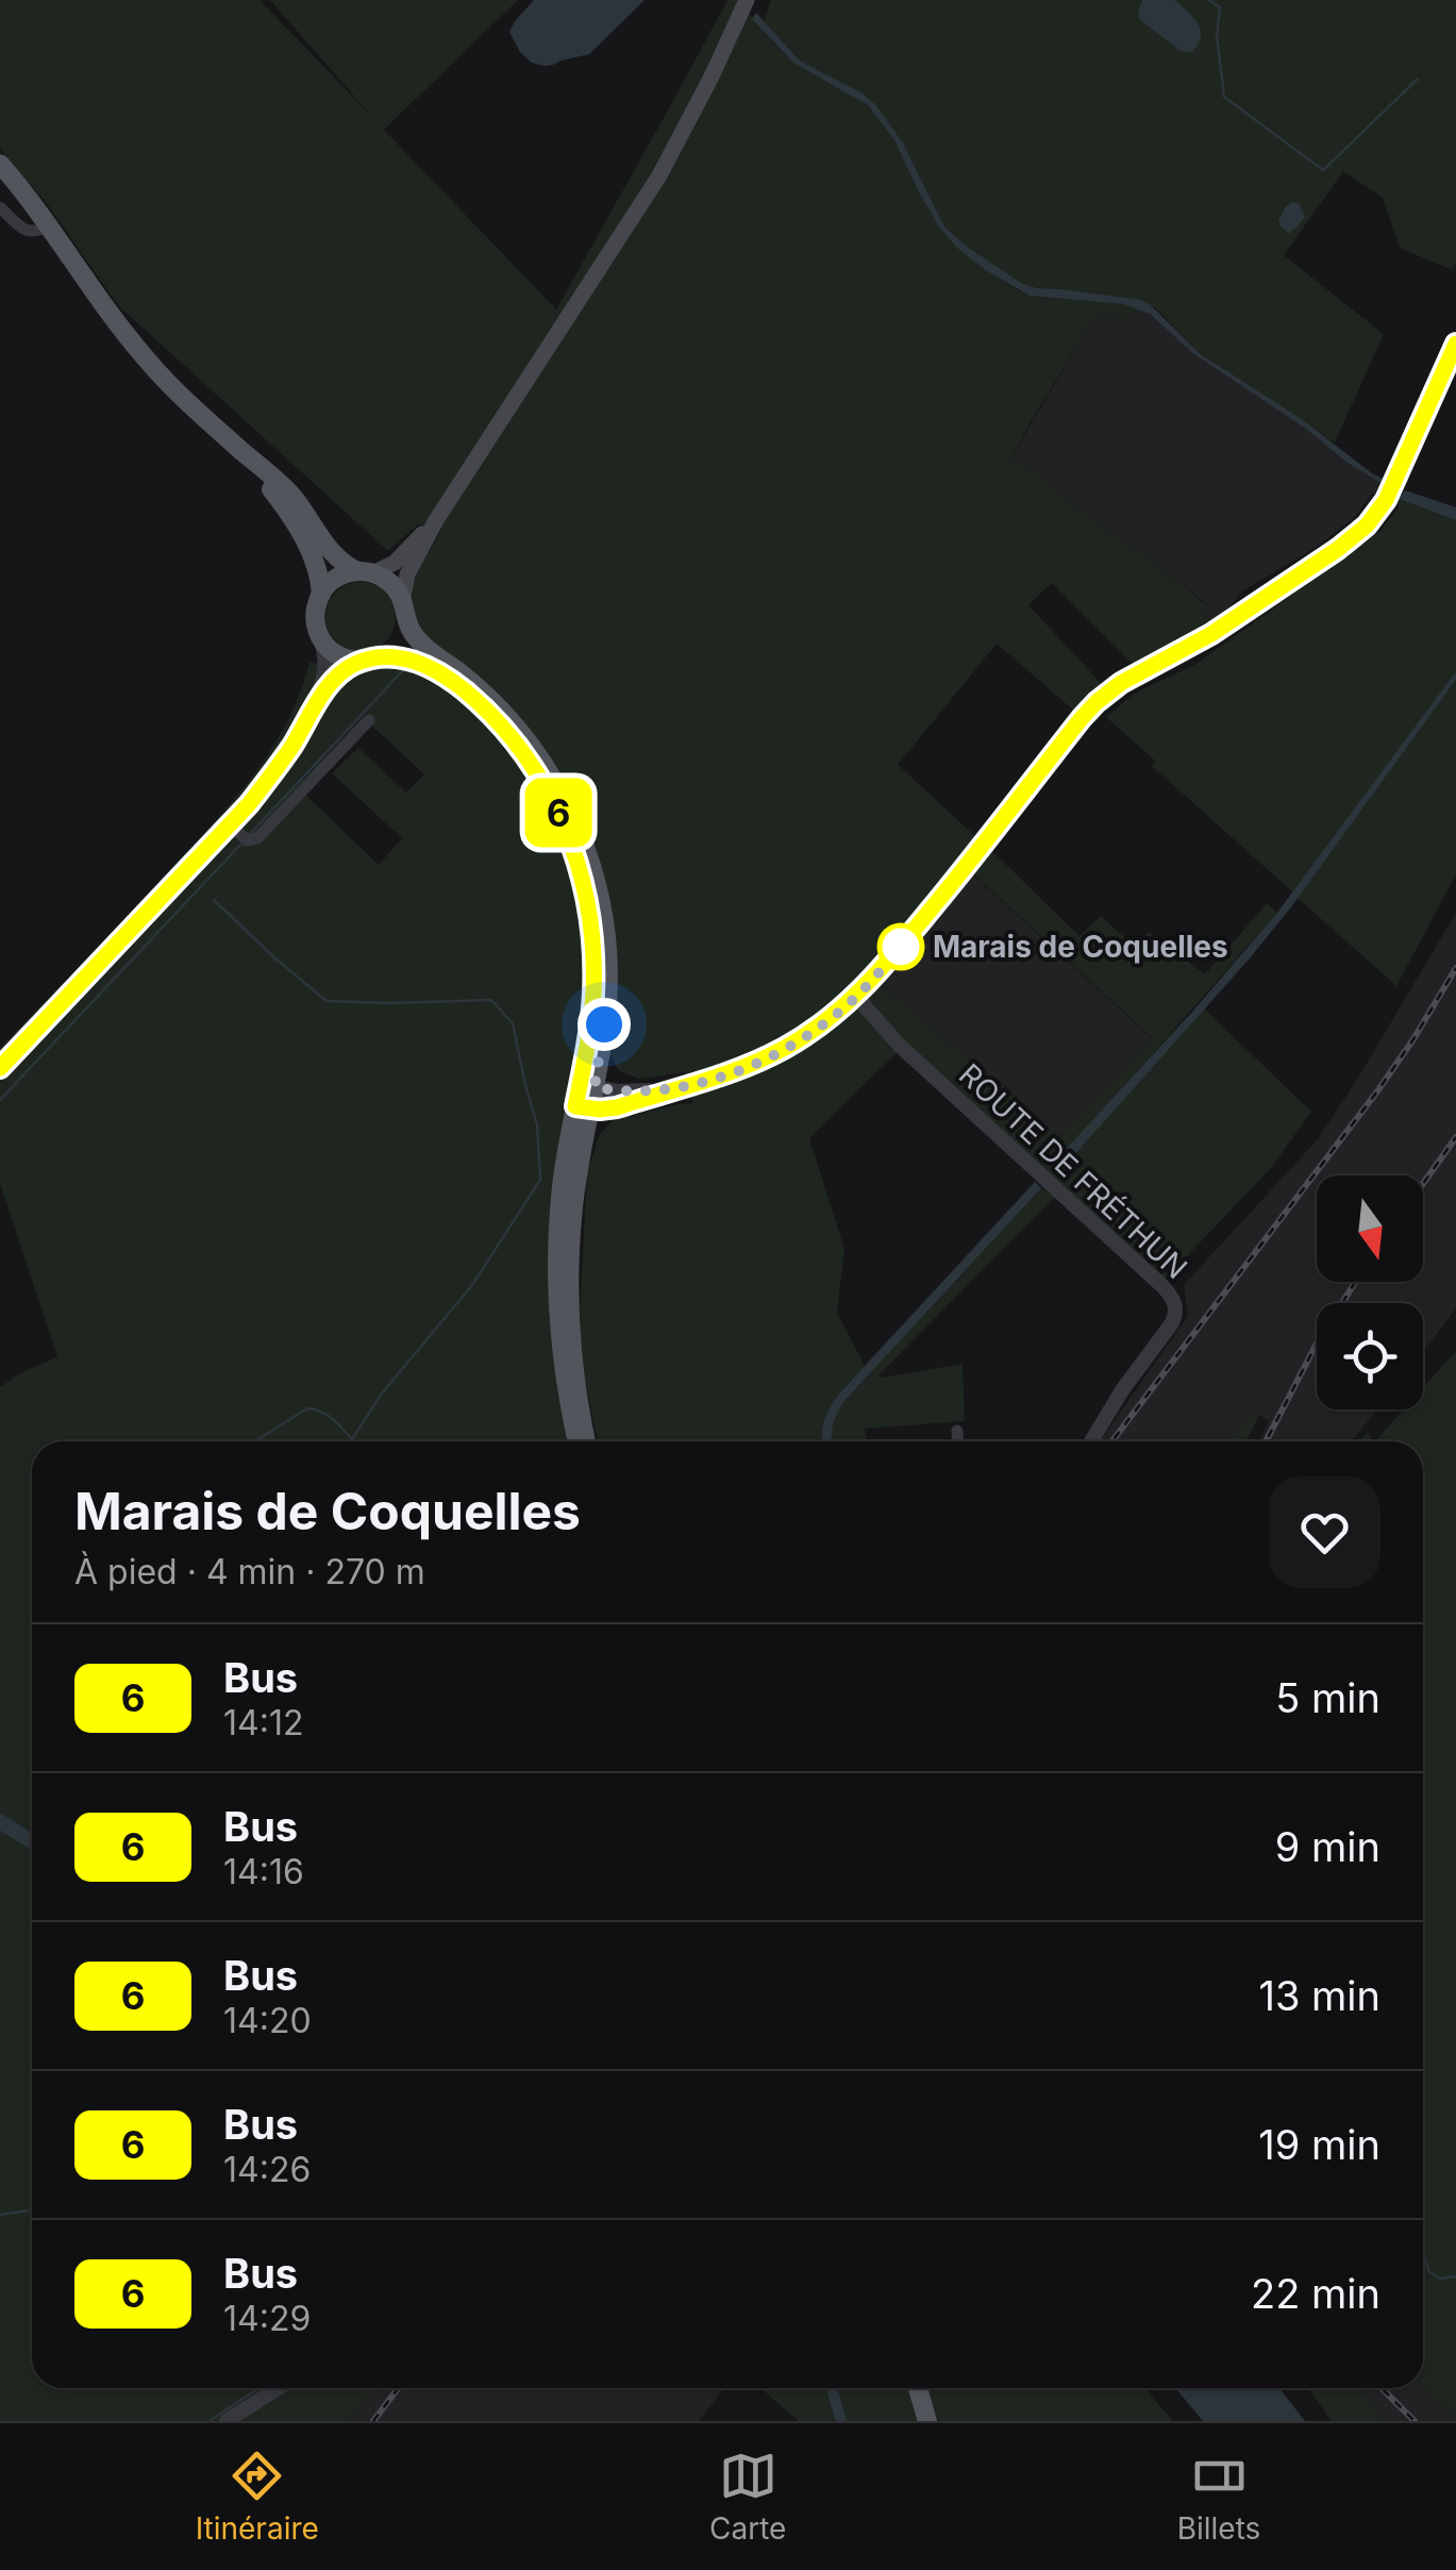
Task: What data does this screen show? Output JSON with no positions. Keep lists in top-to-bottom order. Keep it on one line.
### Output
{"streets":{"street":["ROUTE DE FRÉTHUN"]},"places":["Marais de Coquelles"],"lines":["bus line 6"],"north":"bottom","page":{"on_map":"6","heading":["Marais de Coquelles","À pied · 4 min · 270 m"],"list":[{"mark":"6","name":"Bus","note":"14:12","value":"5 min"},{"mark":"6","name":"Bus","note":"14:16","value":"9 min"},{"mark":"6","name":"Bus","note":"14:20","value":"13 min"},{"mark":"6","name":"Bus","note":"14:26","value":"19 min"},{"mark":"6","name":"Bus","note":"14:29","value":"22 min"}],"tabs":["Itinéraire","Carte","Billets"]}}
